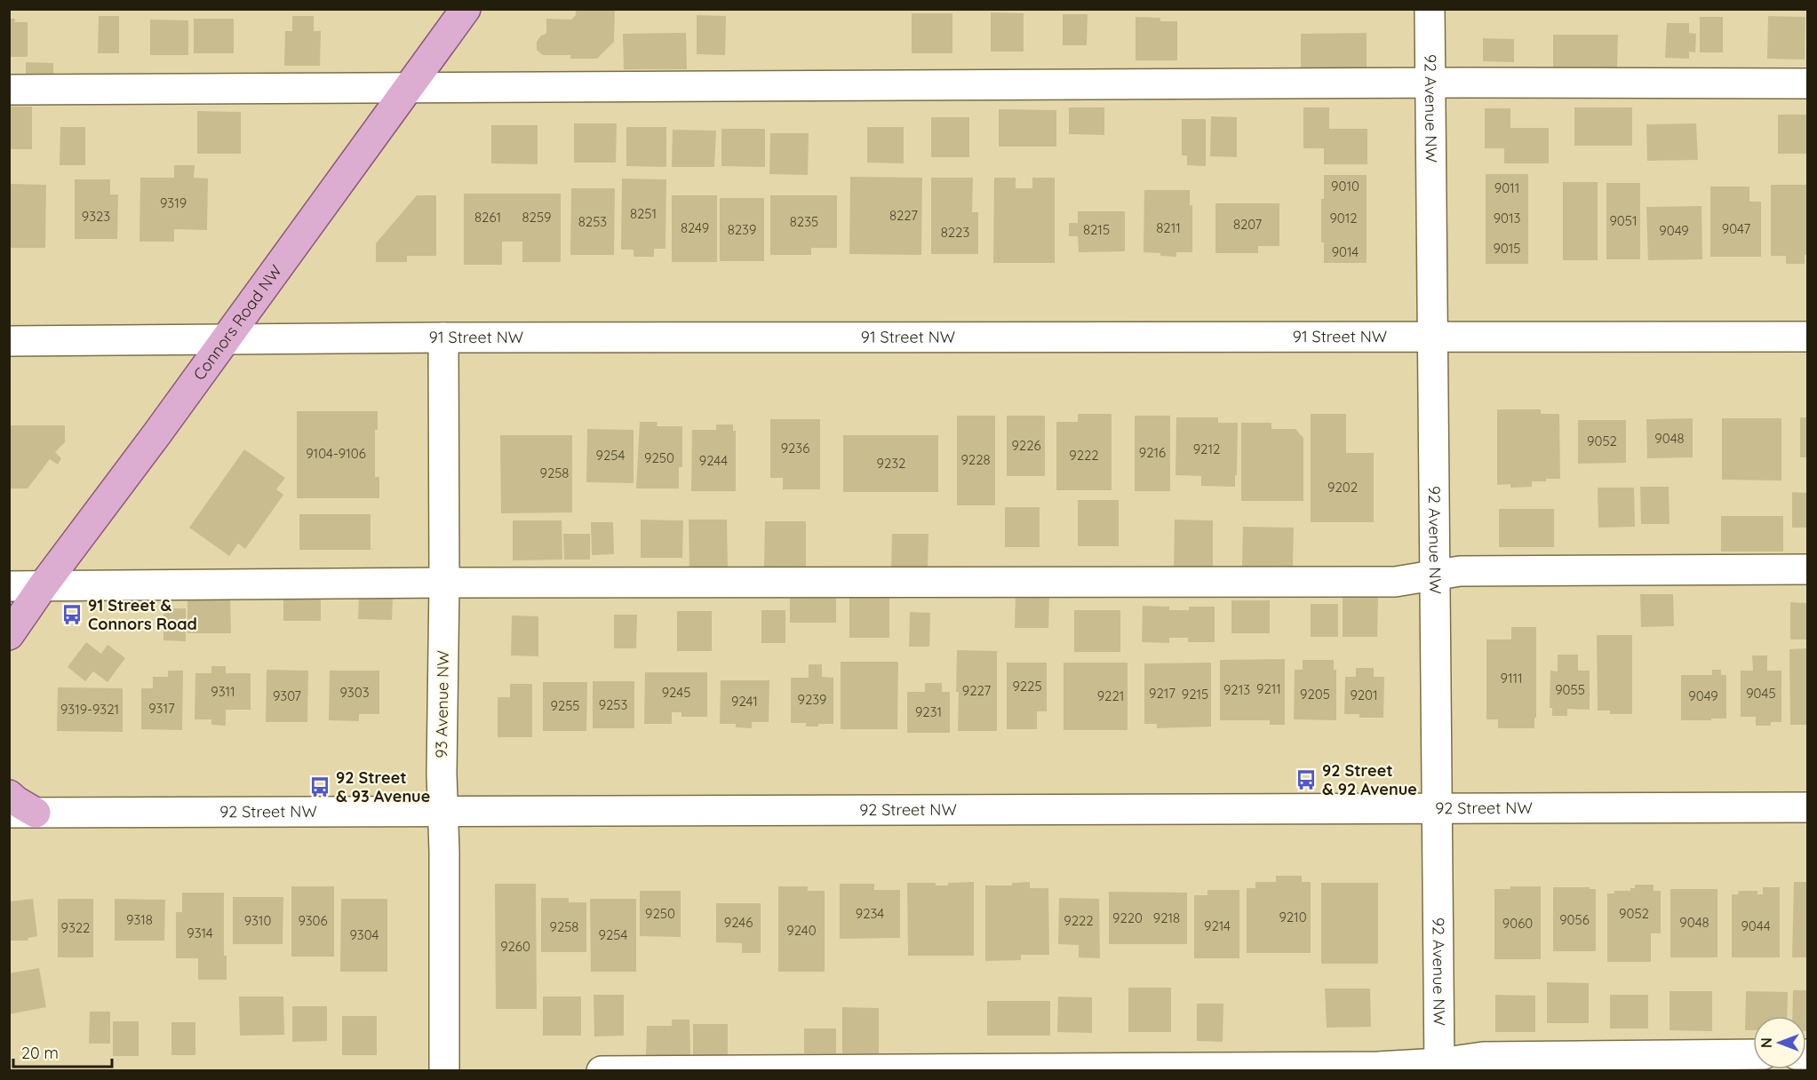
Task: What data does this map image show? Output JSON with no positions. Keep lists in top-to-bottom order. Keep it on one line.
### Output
{"streets":{"main road":["Connors Road NW"],"street":["92 Avenue NW","91 Street NW","93 Avenue NW","92 Street NW"]},"crossings":[["92 Avenue NW","91 Street NW"],["92 Avenue NW","92 Street NW"],["Connors Road NW","91 Street NW"],["91 Street NW","93 Avenue NW"],["93 Avenue NW","92 Street NW"]],"places":{"bus stop":["91 Street & Connors Road","92 Street & 92 Avenue","92 Street & 93 Avenue"]},"house_numbers":["9010","9011","9319","8251","8227","9323","8261","8259","9012","9013","9051","8253","8235","8207","8249","8211","9047","8239","8215","9049","8223","9015","9014","9048","9052","9226","9236","9212","9216","9104-9106","9254","9222","9250","9228","9244","9232","9258","9202","9111","9225","9211","9213","9055","9227","9311","9303","9245","9217","9045","9215","9205","9201","9307","9221","9049","9239","9241","9253","9255","9317","9319-9321","9231","9250","9234","9052","9210","9220","9218","9318","9056","9310","9306","9222","9246","9048","9060","9214","9044","9258","9322","9240","9314","9304","9254","9260"],"scale_bar":"20 m","north":"left"}
